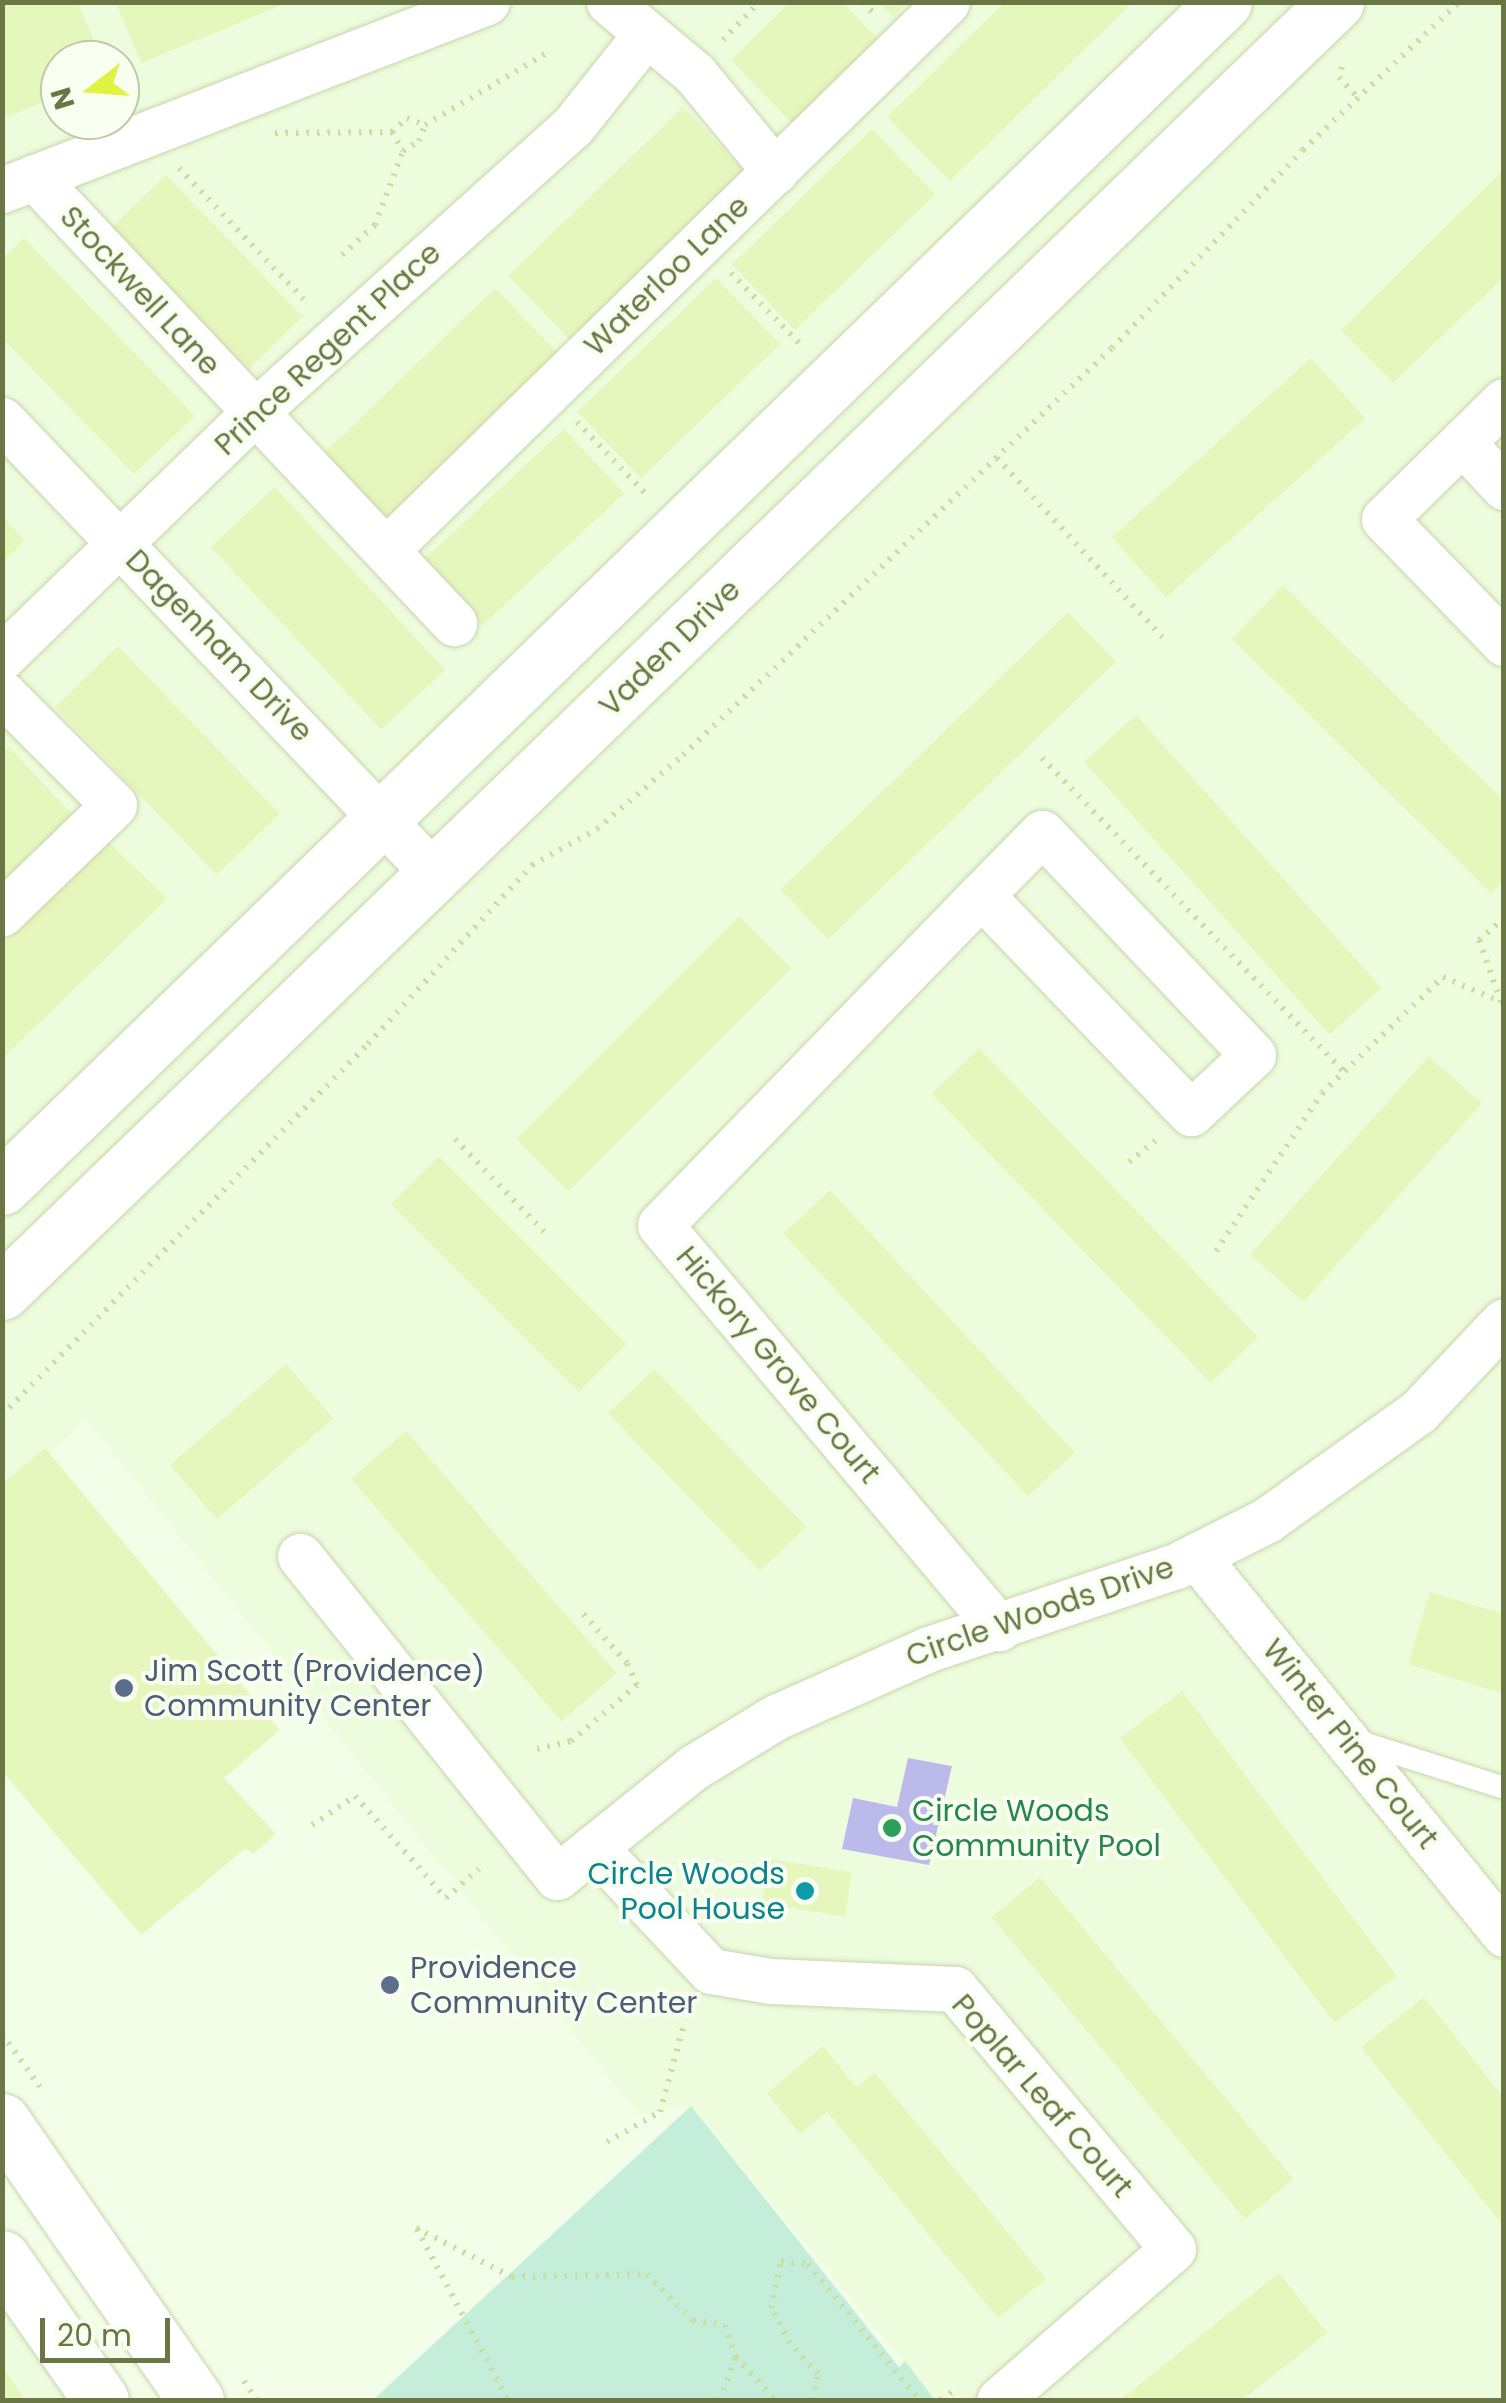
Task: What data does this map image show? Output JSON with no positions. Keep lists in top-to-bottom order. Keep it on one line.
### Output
{"streets":{"street":["Waterloo Lane","Stockwell Lane","Prince Regent Place","Dagenham Drive","Vaden Drive","Hickory Grove Court","Circle Woods Drive","Winter Pine Court","Poplar Leaf Court"]},"crossings":[["Waterloo Lane","Stockwell Lane"],["Stockwell Lane","Prince Regent Place"],["Prince Regent Place","Dagenham Drive"],["Dagenham Drive","Vaden Drive"],["Hickory Grove Court","Circle Woods Drive"],["Circle Woods Drive","Winter Pine Court"],["Circle Woods Drive","Poplar Leaf Court"]],"places":["Jim Scott (Providence) Community Center","Circle Woods Community Pool","Circle Woods Pool House","Providence Community Center"],"scale_bar":"20 m","north":"left"}
